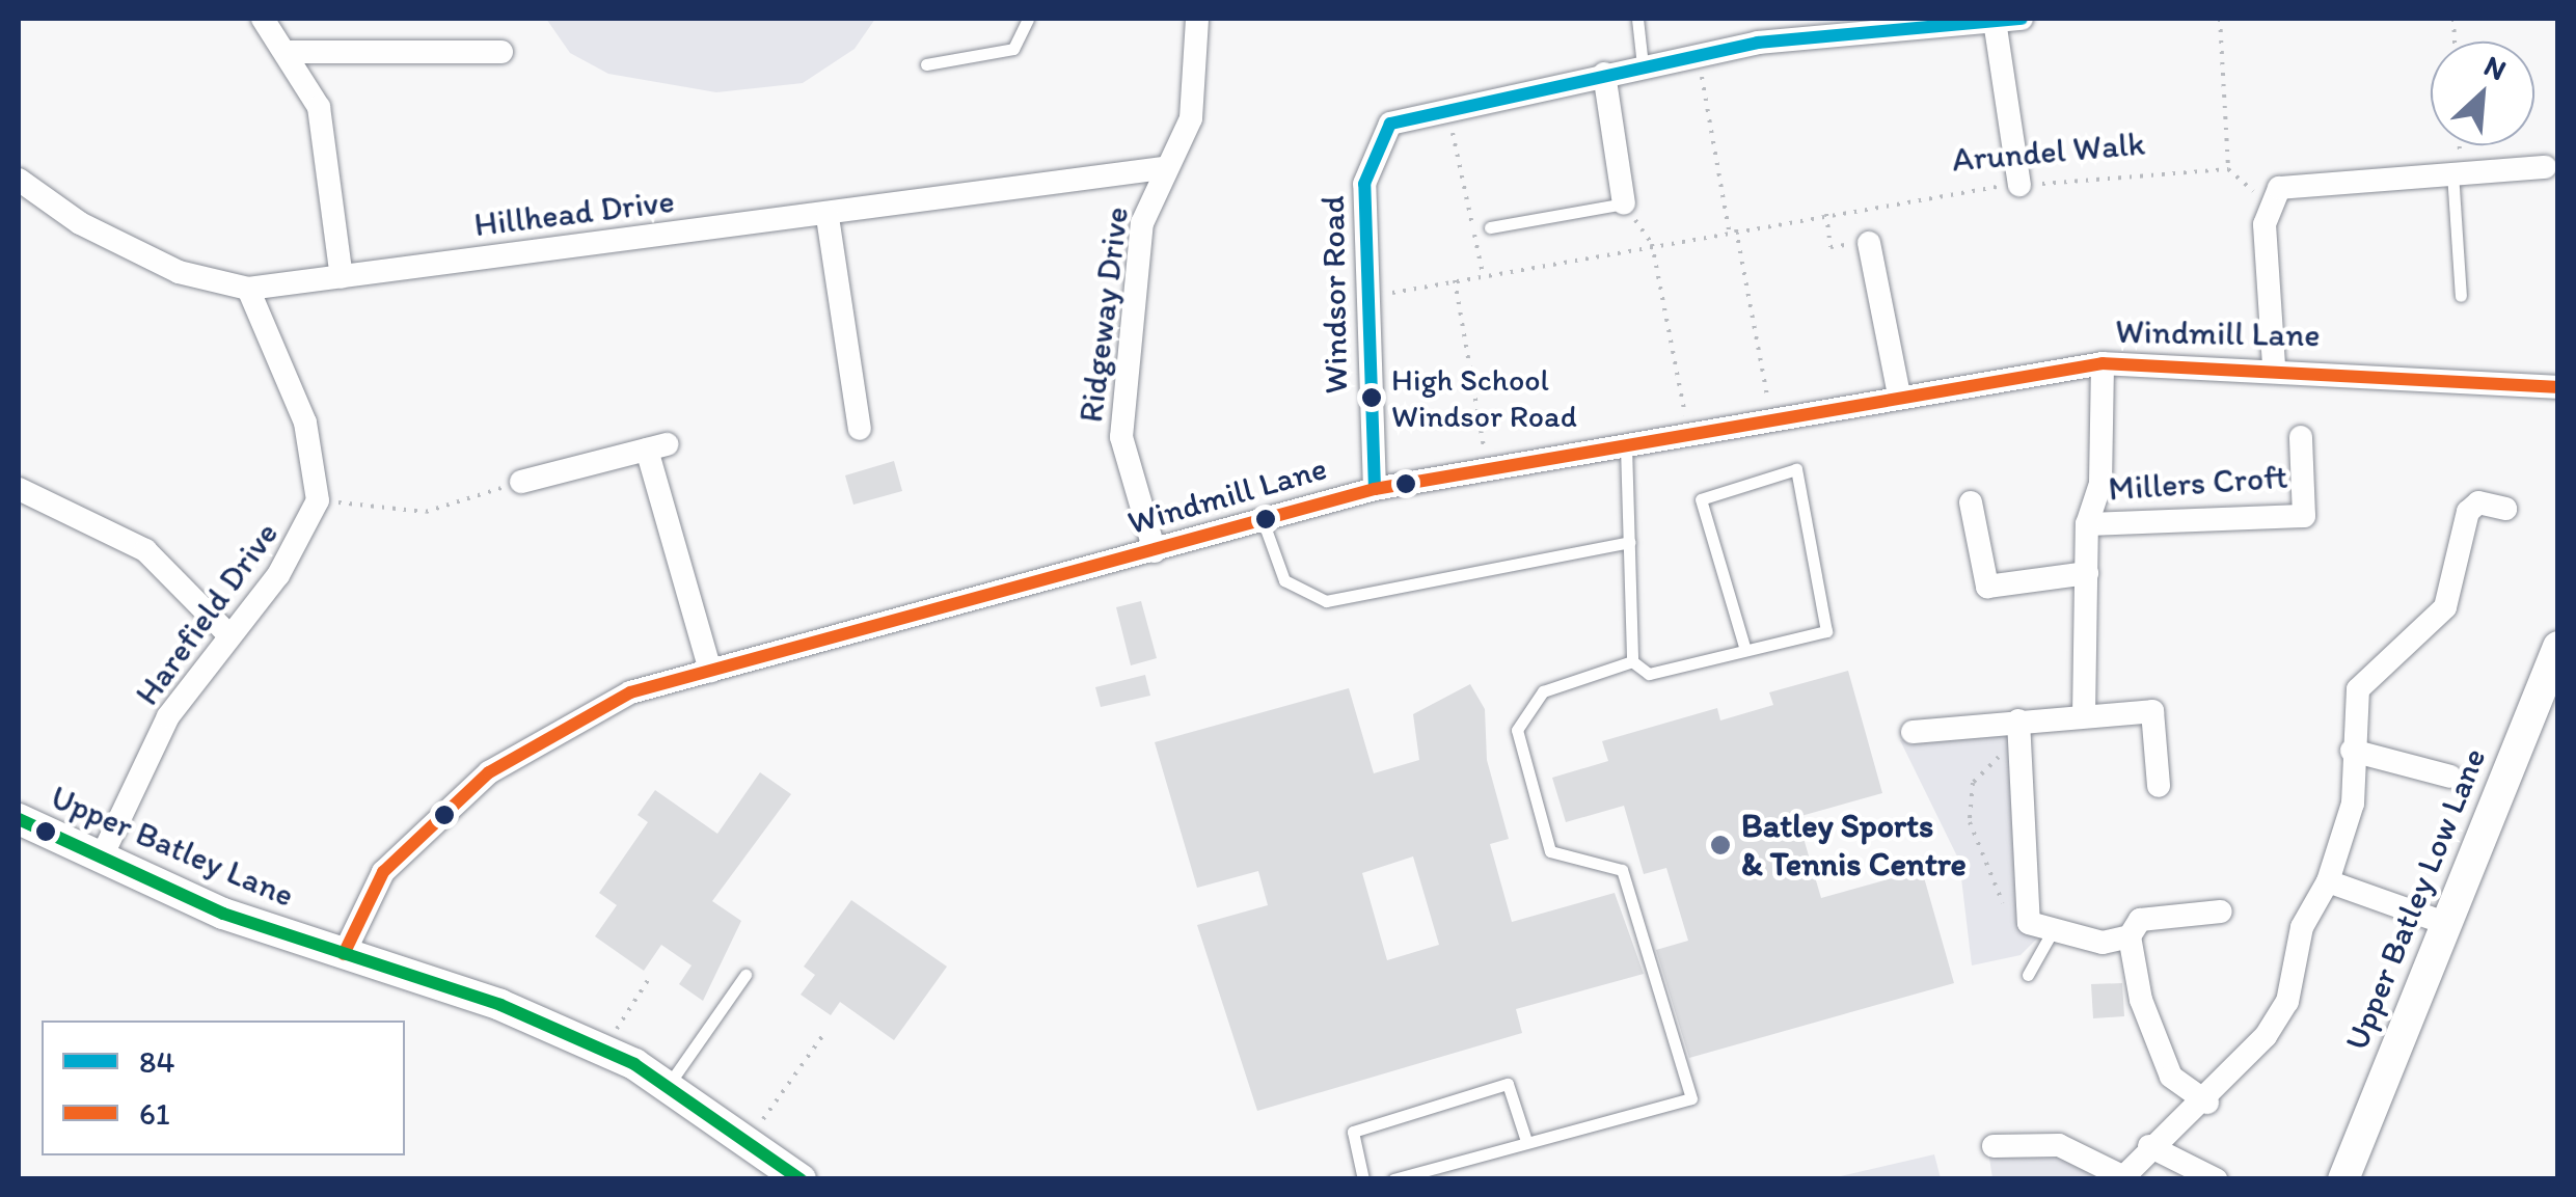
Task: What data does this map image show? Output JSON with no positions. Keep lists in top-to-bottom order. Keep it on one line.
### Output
{"streets":{"street":["Hillhead Drive","Windsor Road","Ridgeway Drive","Windmill Lane","Millers Croft","Harefield Drive","Upper Batley Lane","Upper Batley Low Lane"],"path":["Arundel Walk"]},"crossings":[["Arundel Walk","Windsor Road"],["Hillhead Drive","Ridgeway Drive"],["Hillhead Drive","Harefield Drive"],["Windsor Road","Windmill Lane"],["Ridgeway Drive","Windmill Lane"],["Windmill Lane","Millers Croft"],["Windmill Lane","Upper Batley Lane"],["Harefield Drive","Upper Batley Lane"]],"places":["High School Windsor Road","Batley Sports & Tennis Centre"],"lines":["transit line 84","transit line 61"],"legend":["84","61"],"north":"top right"}
